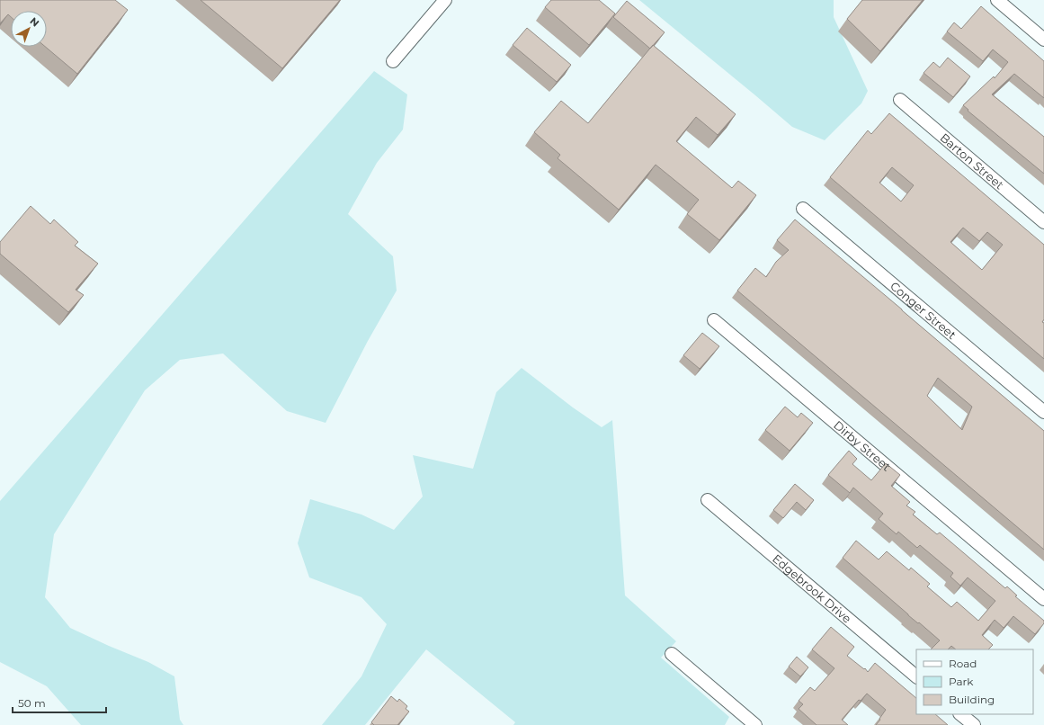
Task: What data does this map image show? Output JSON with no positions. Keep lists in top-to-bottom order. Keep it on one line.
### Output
{"streets":{"street":["Barton Street","Conger Street","Dirby Street","Edgebrook Drive"]},"legend":["Road","Park","Building"],"scale_bar":"50 m","north":"top right"}
